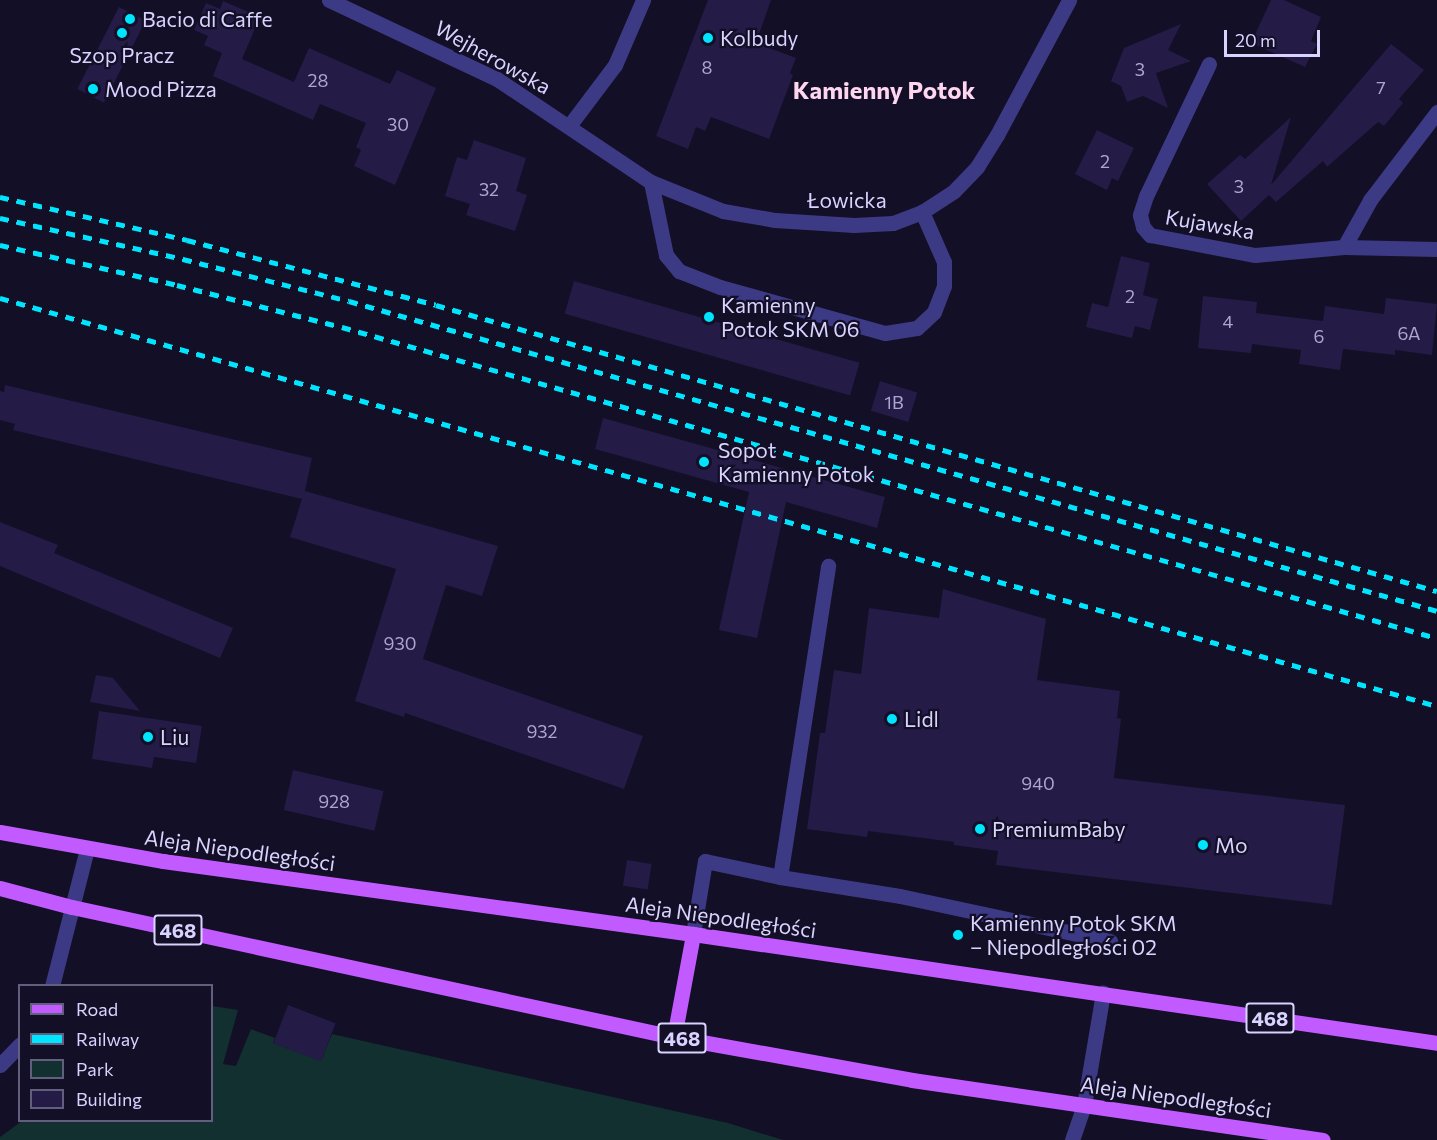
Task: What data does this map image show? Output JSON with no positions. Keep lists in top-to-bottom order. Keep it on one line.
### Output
{"streets":{"main road":["Aleja Niepodległości","468"],"street":["Wejherowska","Łowicka","Kujawska"]},"crossings":[["Wejherowska","Łowicka"]],"districts":["Kamienny Potok"],"places":["Bacio di Caffe","Szop Pracz","Kolbudy","Mood Pizza","Kamienny Potok SKM 06","Sopot Kamienny Potok","Lidl","Liu","PremiumBaby","Mo","Kamienny Potok SKM – Niepodległości 02"],"house_numbers":["8","3","28","7","30","2","3","32","2","4","6A","6","1B","930","932","940","928"],"legend":["Road","Railway","Park","Building"],"scale_bar":"20 m"}
